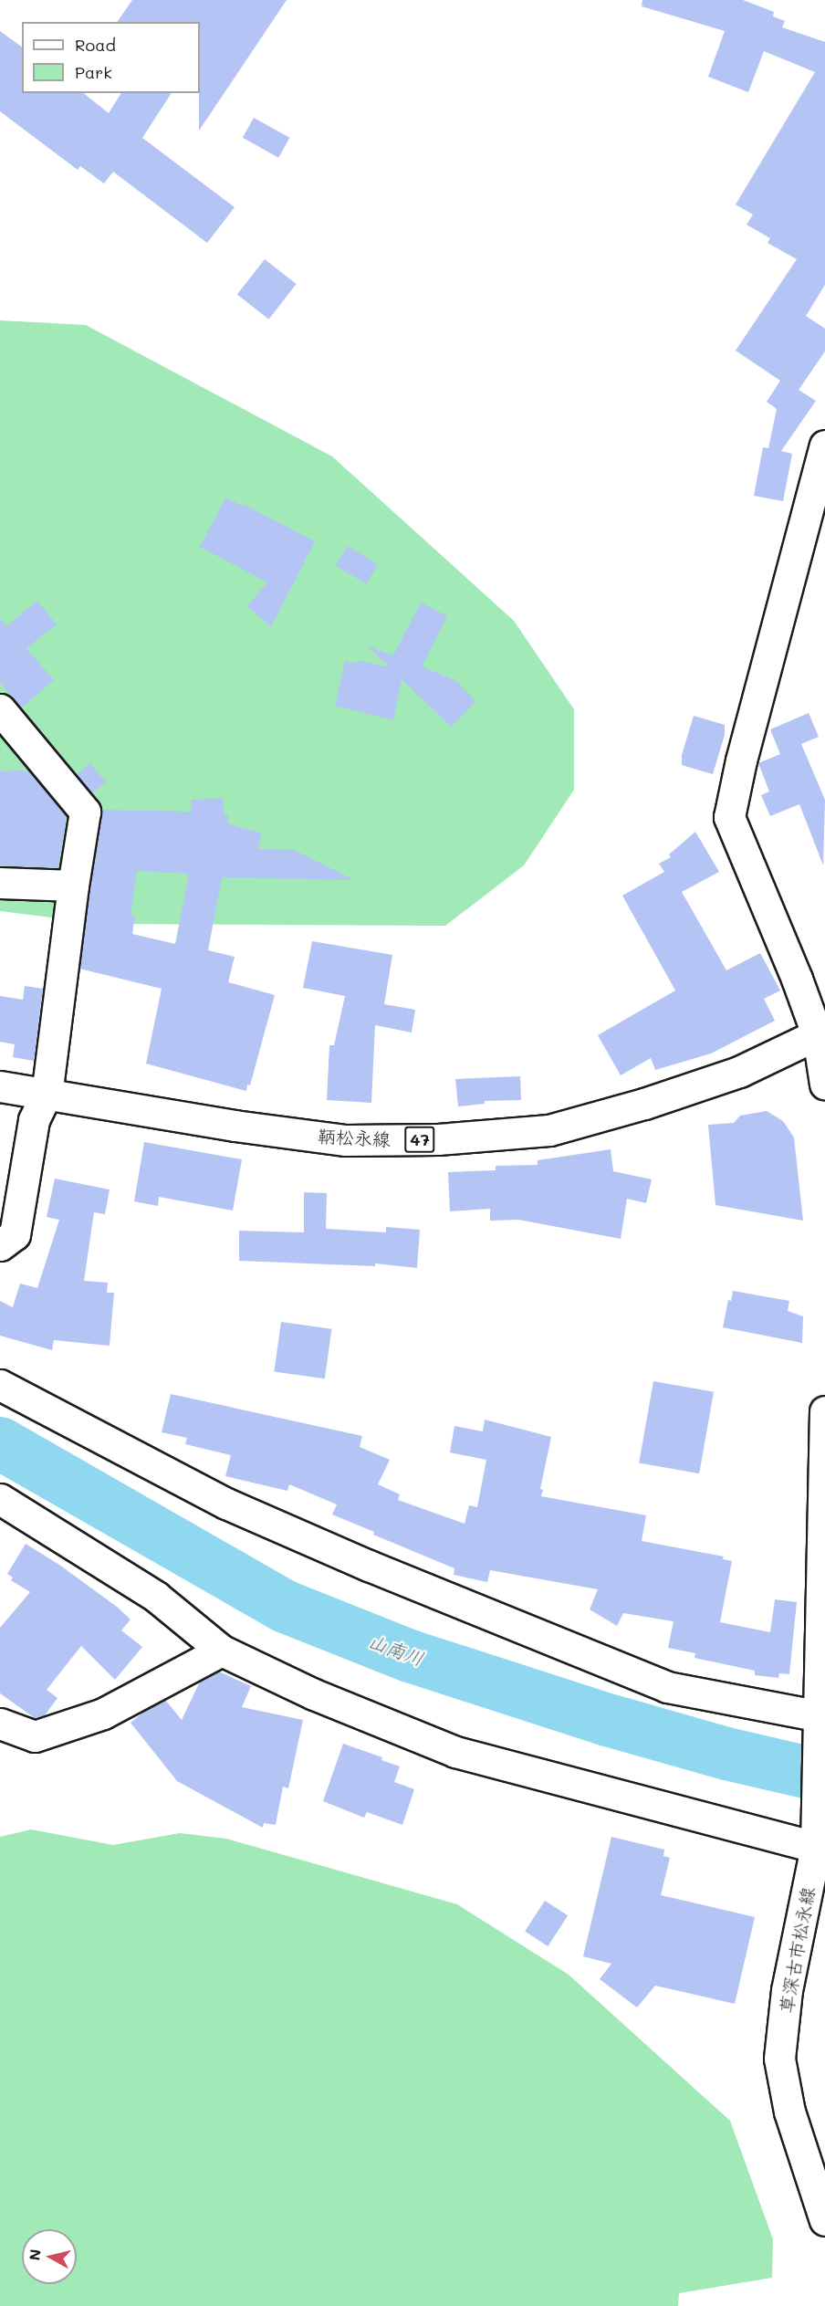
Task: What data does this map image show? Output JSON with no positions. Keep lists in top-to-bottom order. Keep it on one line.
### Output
{"streets":{"street":["鞆松永線","47","草深古市松永線"]},"water":["山南川"],"legend":["Road","Park"],"north":"left"}
